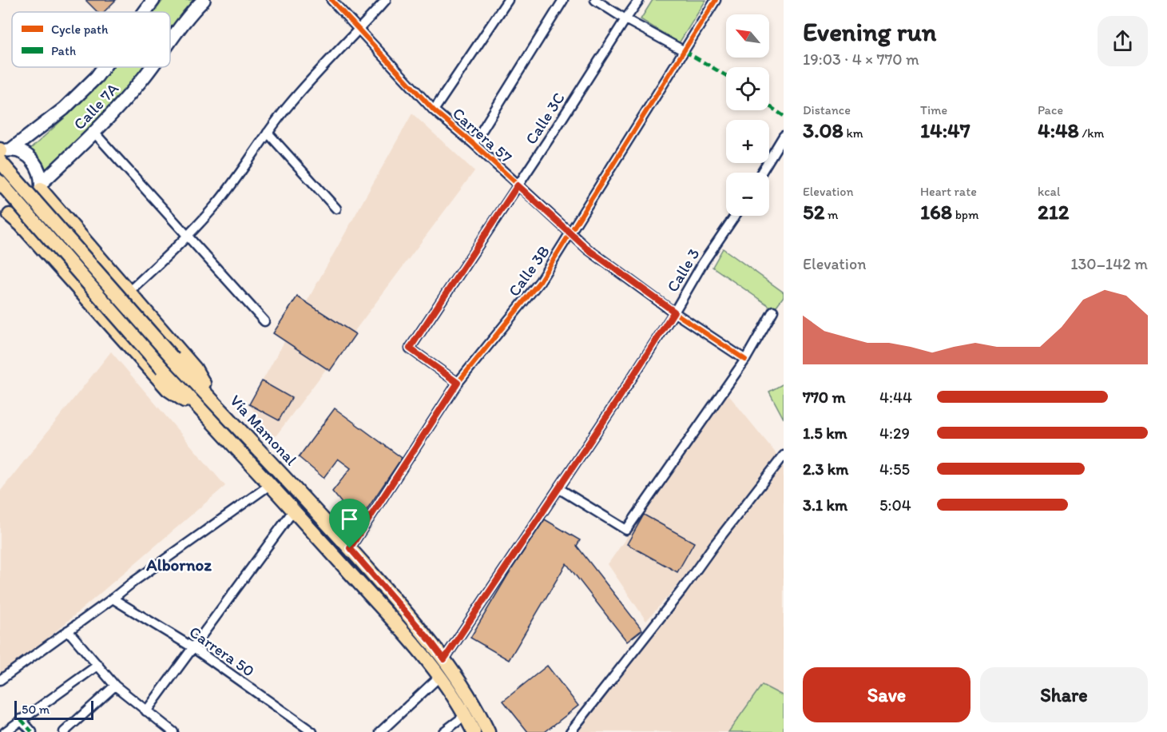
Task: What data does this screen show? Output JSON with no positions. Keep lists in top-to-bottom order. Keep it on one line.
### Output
{"streets":{"main road":["Vía Mamonal"],"street":["Calle 7A","Calle 3C","Carrera 57","Calle 3","Calle 3B","Carrera 50"]},"crossings":[["Calle 7A","Vía Mamonal"],["Calle 3C","Carrera 57"],["Calle 3C","Calle 3B"],["Carrera 57","Calle 3"],["Carrera 57","Calle 3B"],["Calle 3","Vía Mamonal"],["Calle 3B","Vía Mamonal"]],"districts":["Albornoz"],"legend":["Cycle path","Path"],"scale_bar":"50 m","north":"top left","page":{"heading":["Evening run","19:03 · 4 × 770 m"],"map_buttons":["+","−"],"stats":[["Distance","3.08 km"],["Time","14:47"],["Pace","4:48 /km"],["Elevation","52 m"],["Heart rate","168 bpm"],["kcal","212"]],"chart":["Elevation","130–142 m"],"list":[{"name":"770 m","note":"4:44"},{"name":"1.5 km","note":"4:29"},{"name":"2.3 km","note":"4:55"},{"name":"3.1 km","note":"5:04"}],"buttons":["Save","Share"],"scale":"50 m"}}
